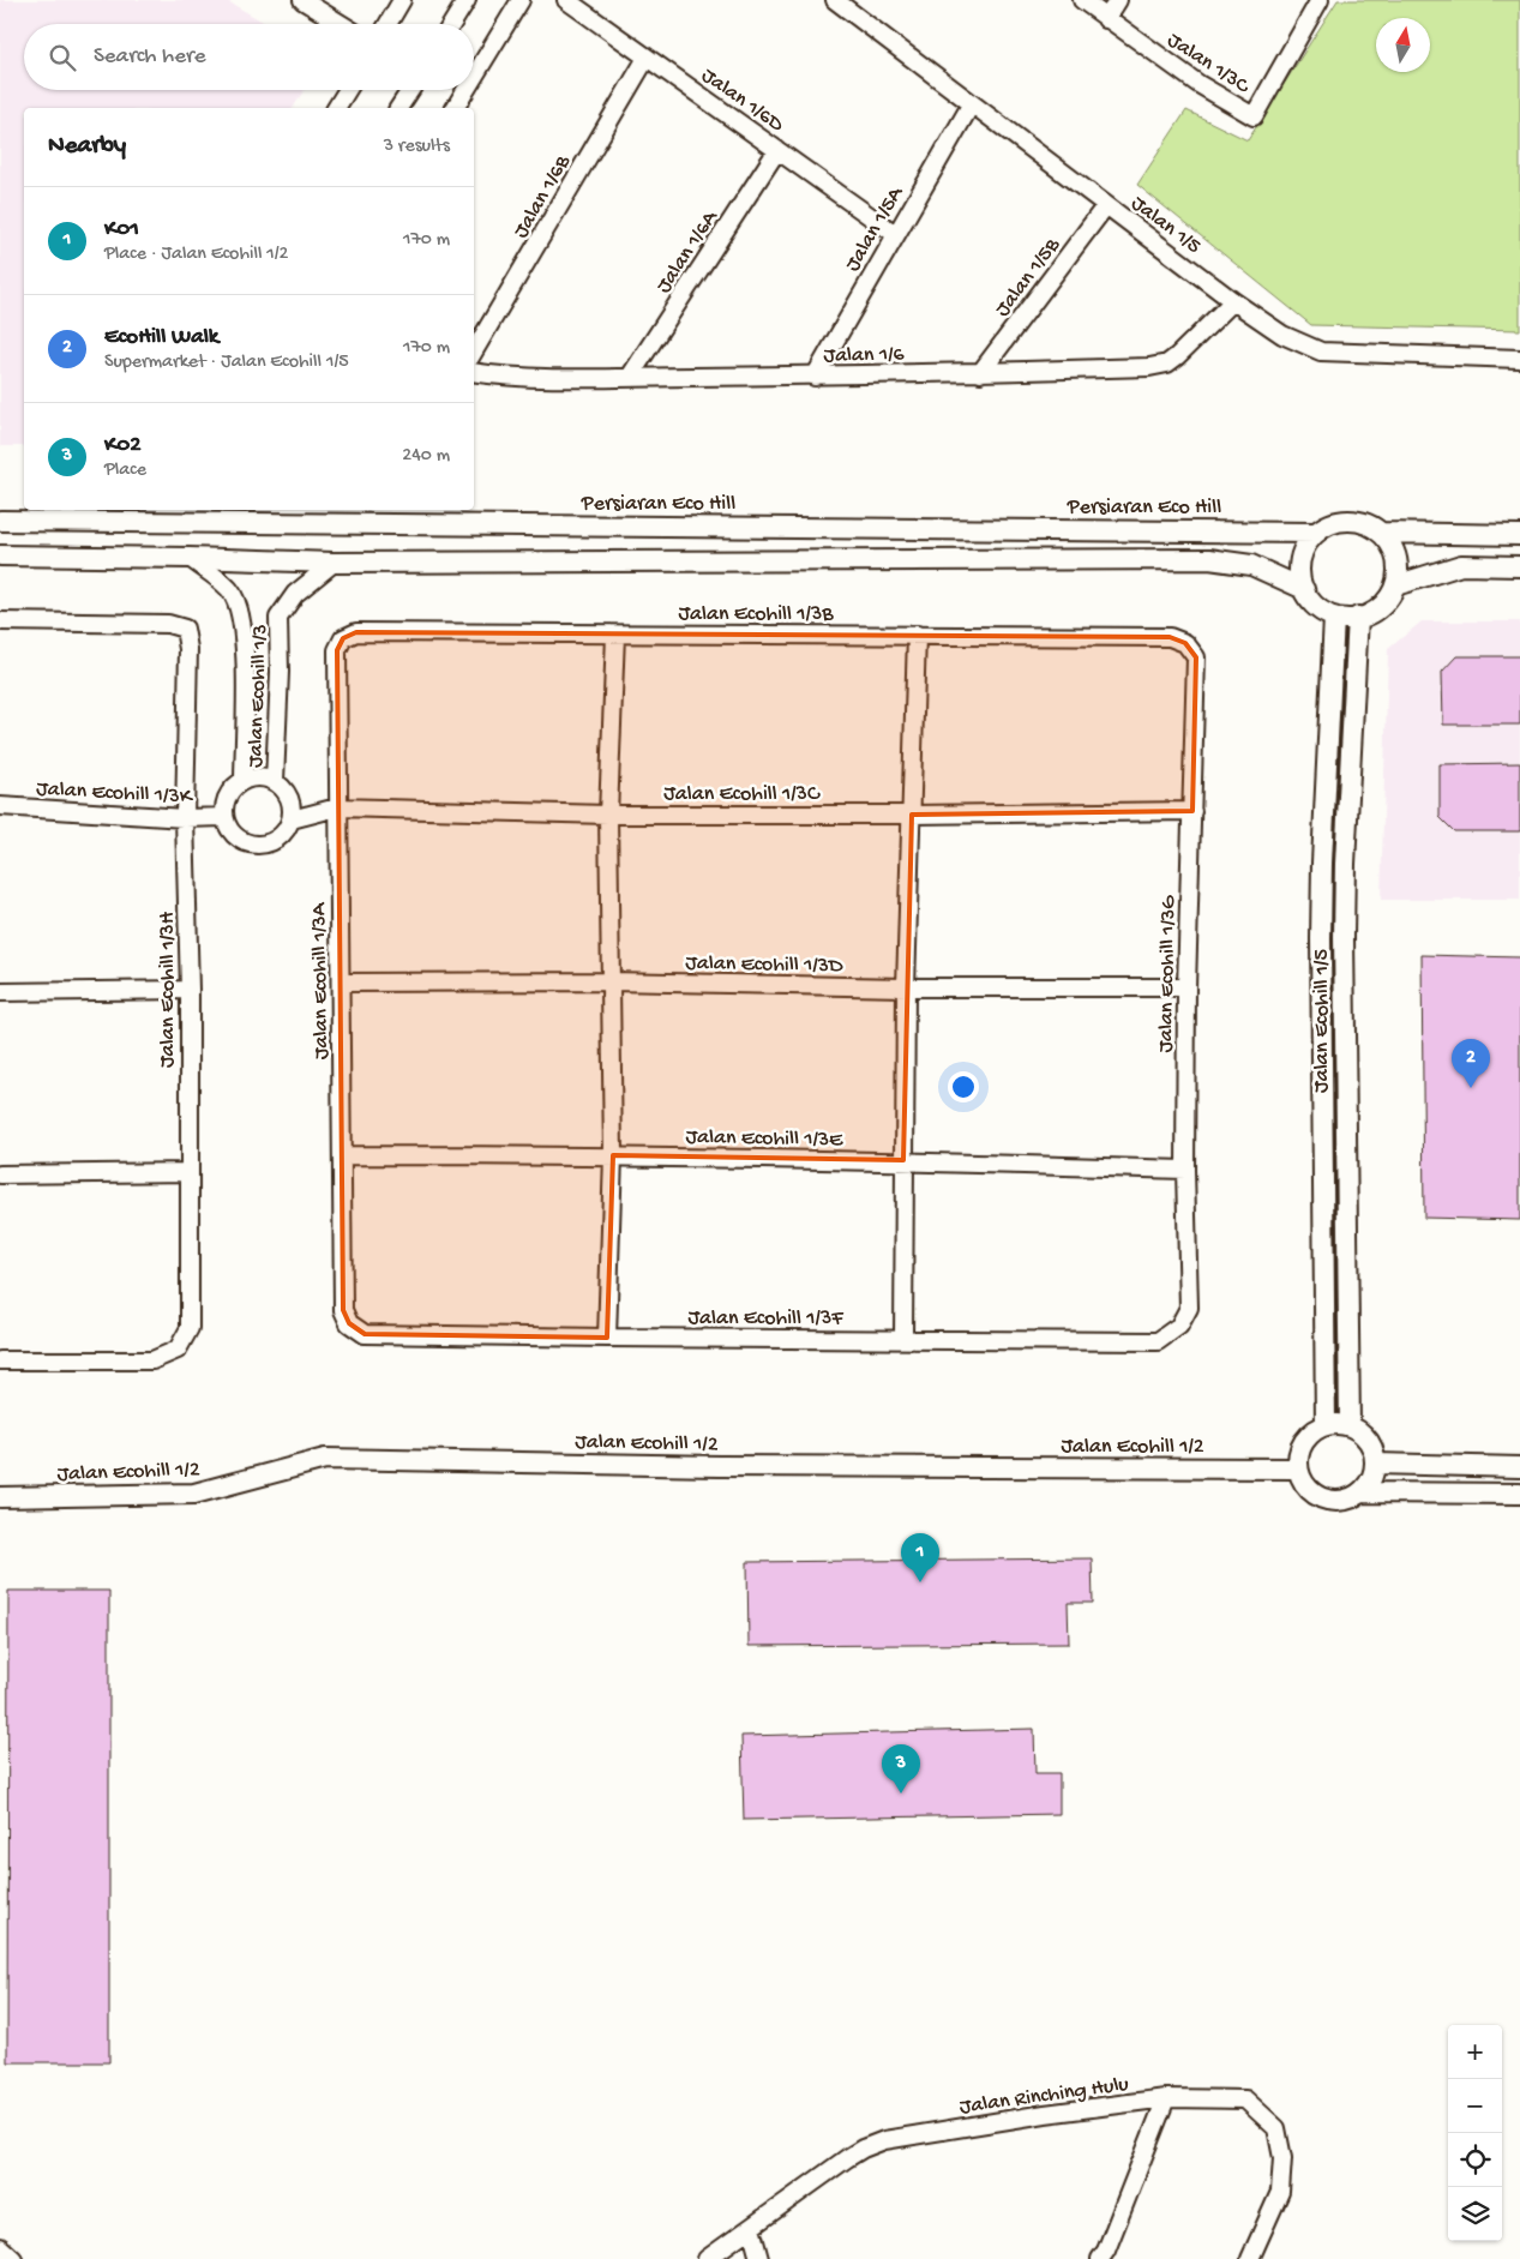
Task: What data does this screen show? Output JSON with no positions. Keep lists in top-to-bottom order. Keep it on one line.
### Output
{"streets":{"street":["Jalan 1/3C","Jalan 1/6D","Jalan 1/6B","Jalan 1/5","Jalan 1/5A","Jalan 1/6A","Jalan 1/5B","Jalan 1/6","Persiaran Eco Hill","Jalan Ecohill 1/3B","Jalan Ecohill 1/3","Jalan Ecohill 1/3K","Jalan Ecohill 1/3C","Jalan Ecohill 1/3D","Jalan Ecohill 1/3G","Jalan Ecohill 1/3A","Jalan Ecohill 1/3H","Jalan Ecohill 1/5","Jalan Ecohill 1/3E","Jalan Ecohill 1/3F","Jalan Ecohill 1/2","Jalan Rinching Hulu"]},"crossings":[["Jalan 1/6D","Jalan 1/6B"],["Jalan 1/6D","Jalan 1/5A"],["Jalan 1/6D","Jalan 1/6A"],["Jalan 1/5","Jalan 1/5A"],["Jalan 1/5","Jalan 1/5B"],["Jalan 1/5","Jalan 1/6"],["Jalan 1/5A","Jalan 1/6"],["Jalan 1/6A","Jalan 1/6"],["Jalan 1/5B","Jalan 1/6"],["Persiaran Eco Hill","Jalan Ecohill 1/5"],["Jalan Ecohill 1/3B","Jalan Ecohill 1/3G"],["Jalan Ecohill 1/3B","Jalan Ecohill 1/3A"],["Jalan Ecohill 1/3","Jalan Ecohill 1/3K"],["Jalan Ecohill 1/3","Jalan Ecohill 1/3C"],["Jalan Ecohill 1/3K","Jalan Ecohill 1/3C"],["Jalan Ecohill 1/3K","Jalan Ecohill 1/3H"],["Jalan Ecohill 1/3C","Jalan Ecohill 1/3G"],["Jalan Ecohill 1/3C","Jalan Ecohill 1/3A"],["Jalan Ecohill 1/3D","Jalan Ecohill 1/3G"],["Jalan Ecohill 1/3D","Jalan Ecohill 1/3A"],["Jalan Ecohill 1/3G","Jalan Ecohill 1/3E"],["Jalan Ecohill 1/3G","Jalan Ecohill 1/3F"],["Jalan Ecohill 1/3A","Jalan Ecohill 1/3E"],["Jalan Ecohill 1/3A","Jalan Ecohill 1/3F"],["Jalan Ecohill 1/5","Jalan Ecohill 1/2"]],"north":"top","page":{"search":"Search here","heading":["Nearby","3 results"],"list":[{"mark":"1","name":"K01","note":"Place · Jalan Ecohill 1/2","value":"170 m"},{"mark":"2","name":"EcoHill Walk","note":"Supermarket · Jalan Ecohill 1/5","value":"170 m"},{"mark":"3","name":"K02","note":"Place","value":"240 m"}],"pins":["2","1","3"],"map_buttons":["+","−"]}}
